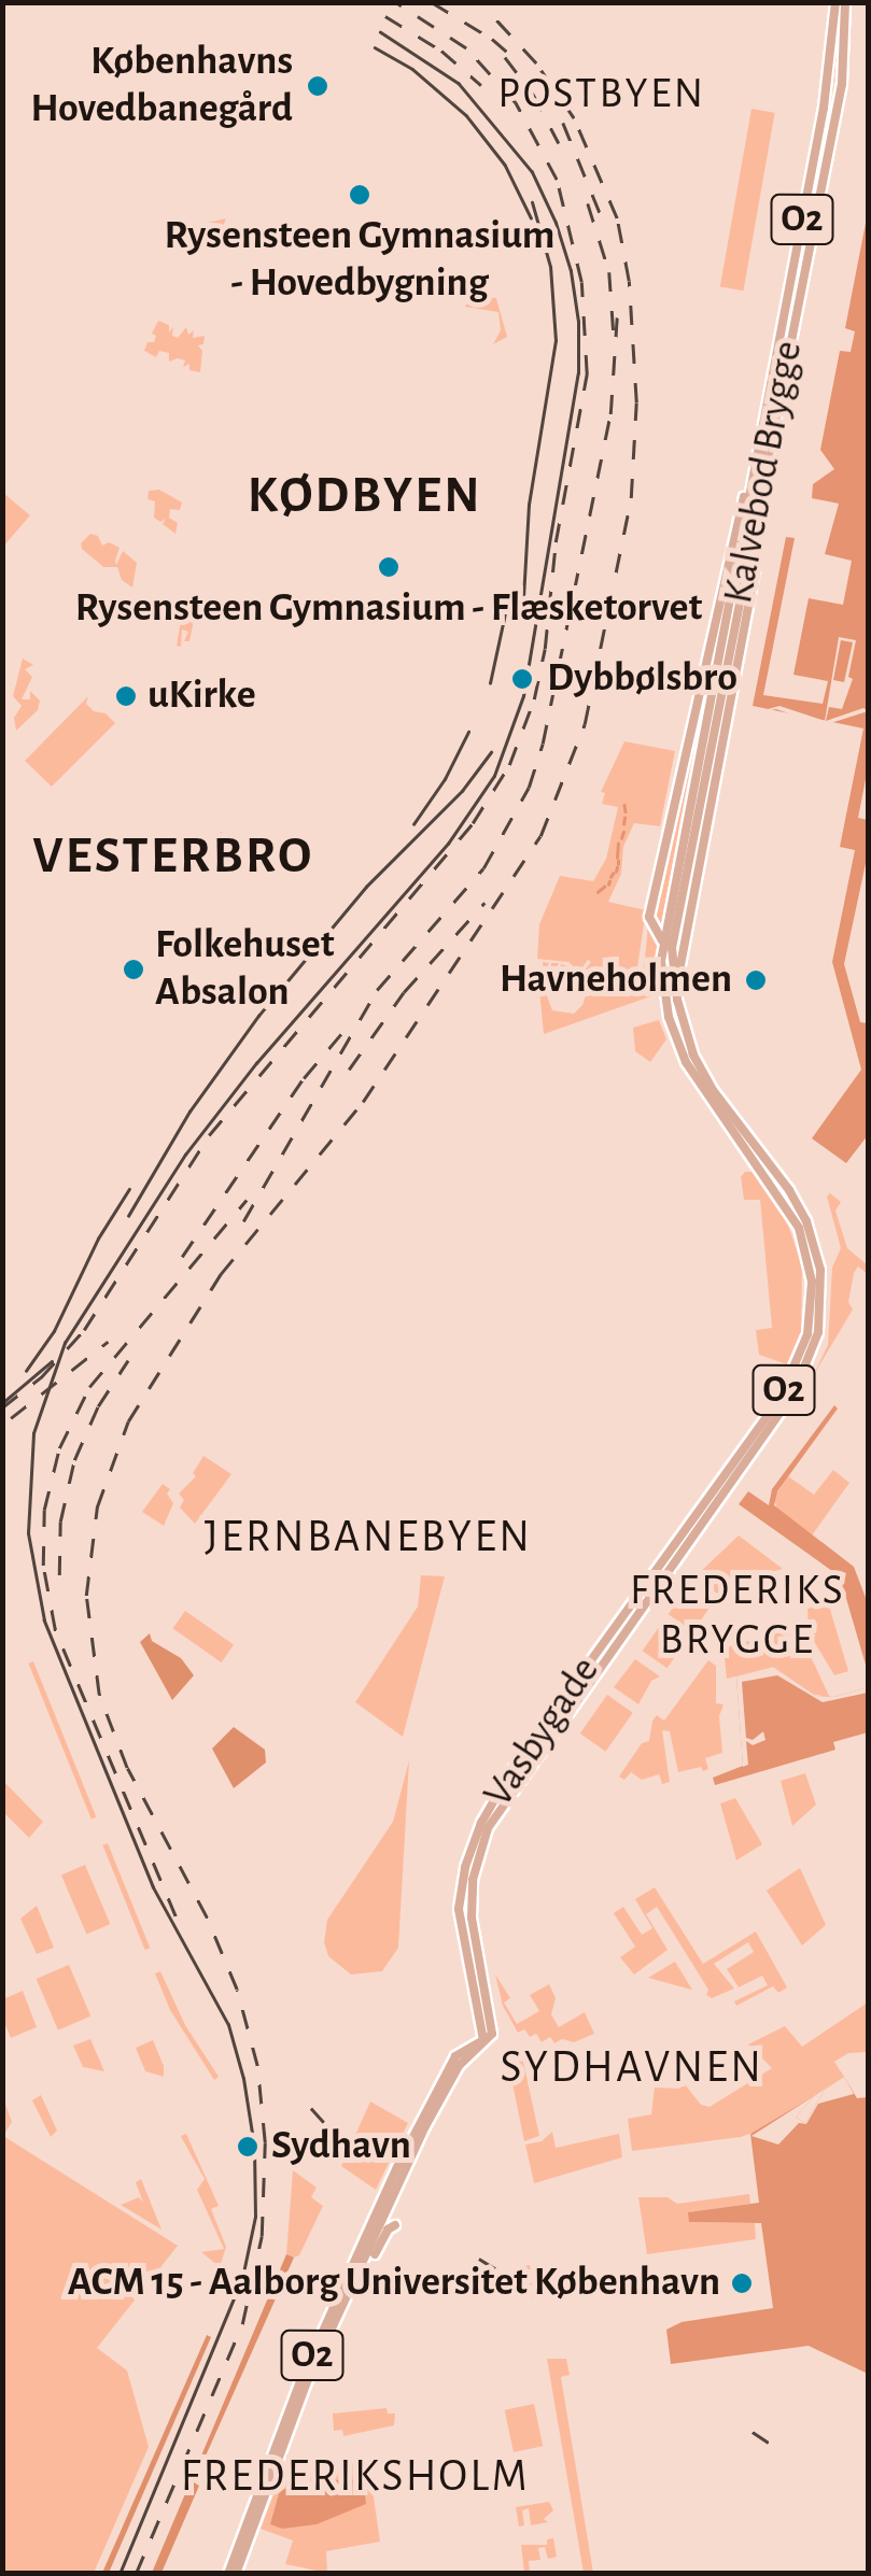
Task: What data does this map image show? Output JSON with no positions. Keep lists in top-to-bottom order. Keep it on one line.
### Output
{"streets":{"main road":["O2","Kalvebod Brygge","Vasbygade"]},"crossings":[["O2","Vasbygade"],["Kalvebod Brygge","Vasbygade"]],"districts":["POSTBYEN","KØDBYEN","VESTERBRO","JERNBANEBYEN","FREDERIKS BRYGGE","SYDHAVNEN","FREDERIKSHOLM"],"places":["Københavns Hovedbanegård","Rysensteen Gymnasium - Hovedbygning","Rysensteen Gymnasium - Flæsketorvet","Dybbølsbro","uKirke","Folkehuset Absalon","Havneholmen","Sydhavn","ACM 15 - Aalborg Universitet København"]}
